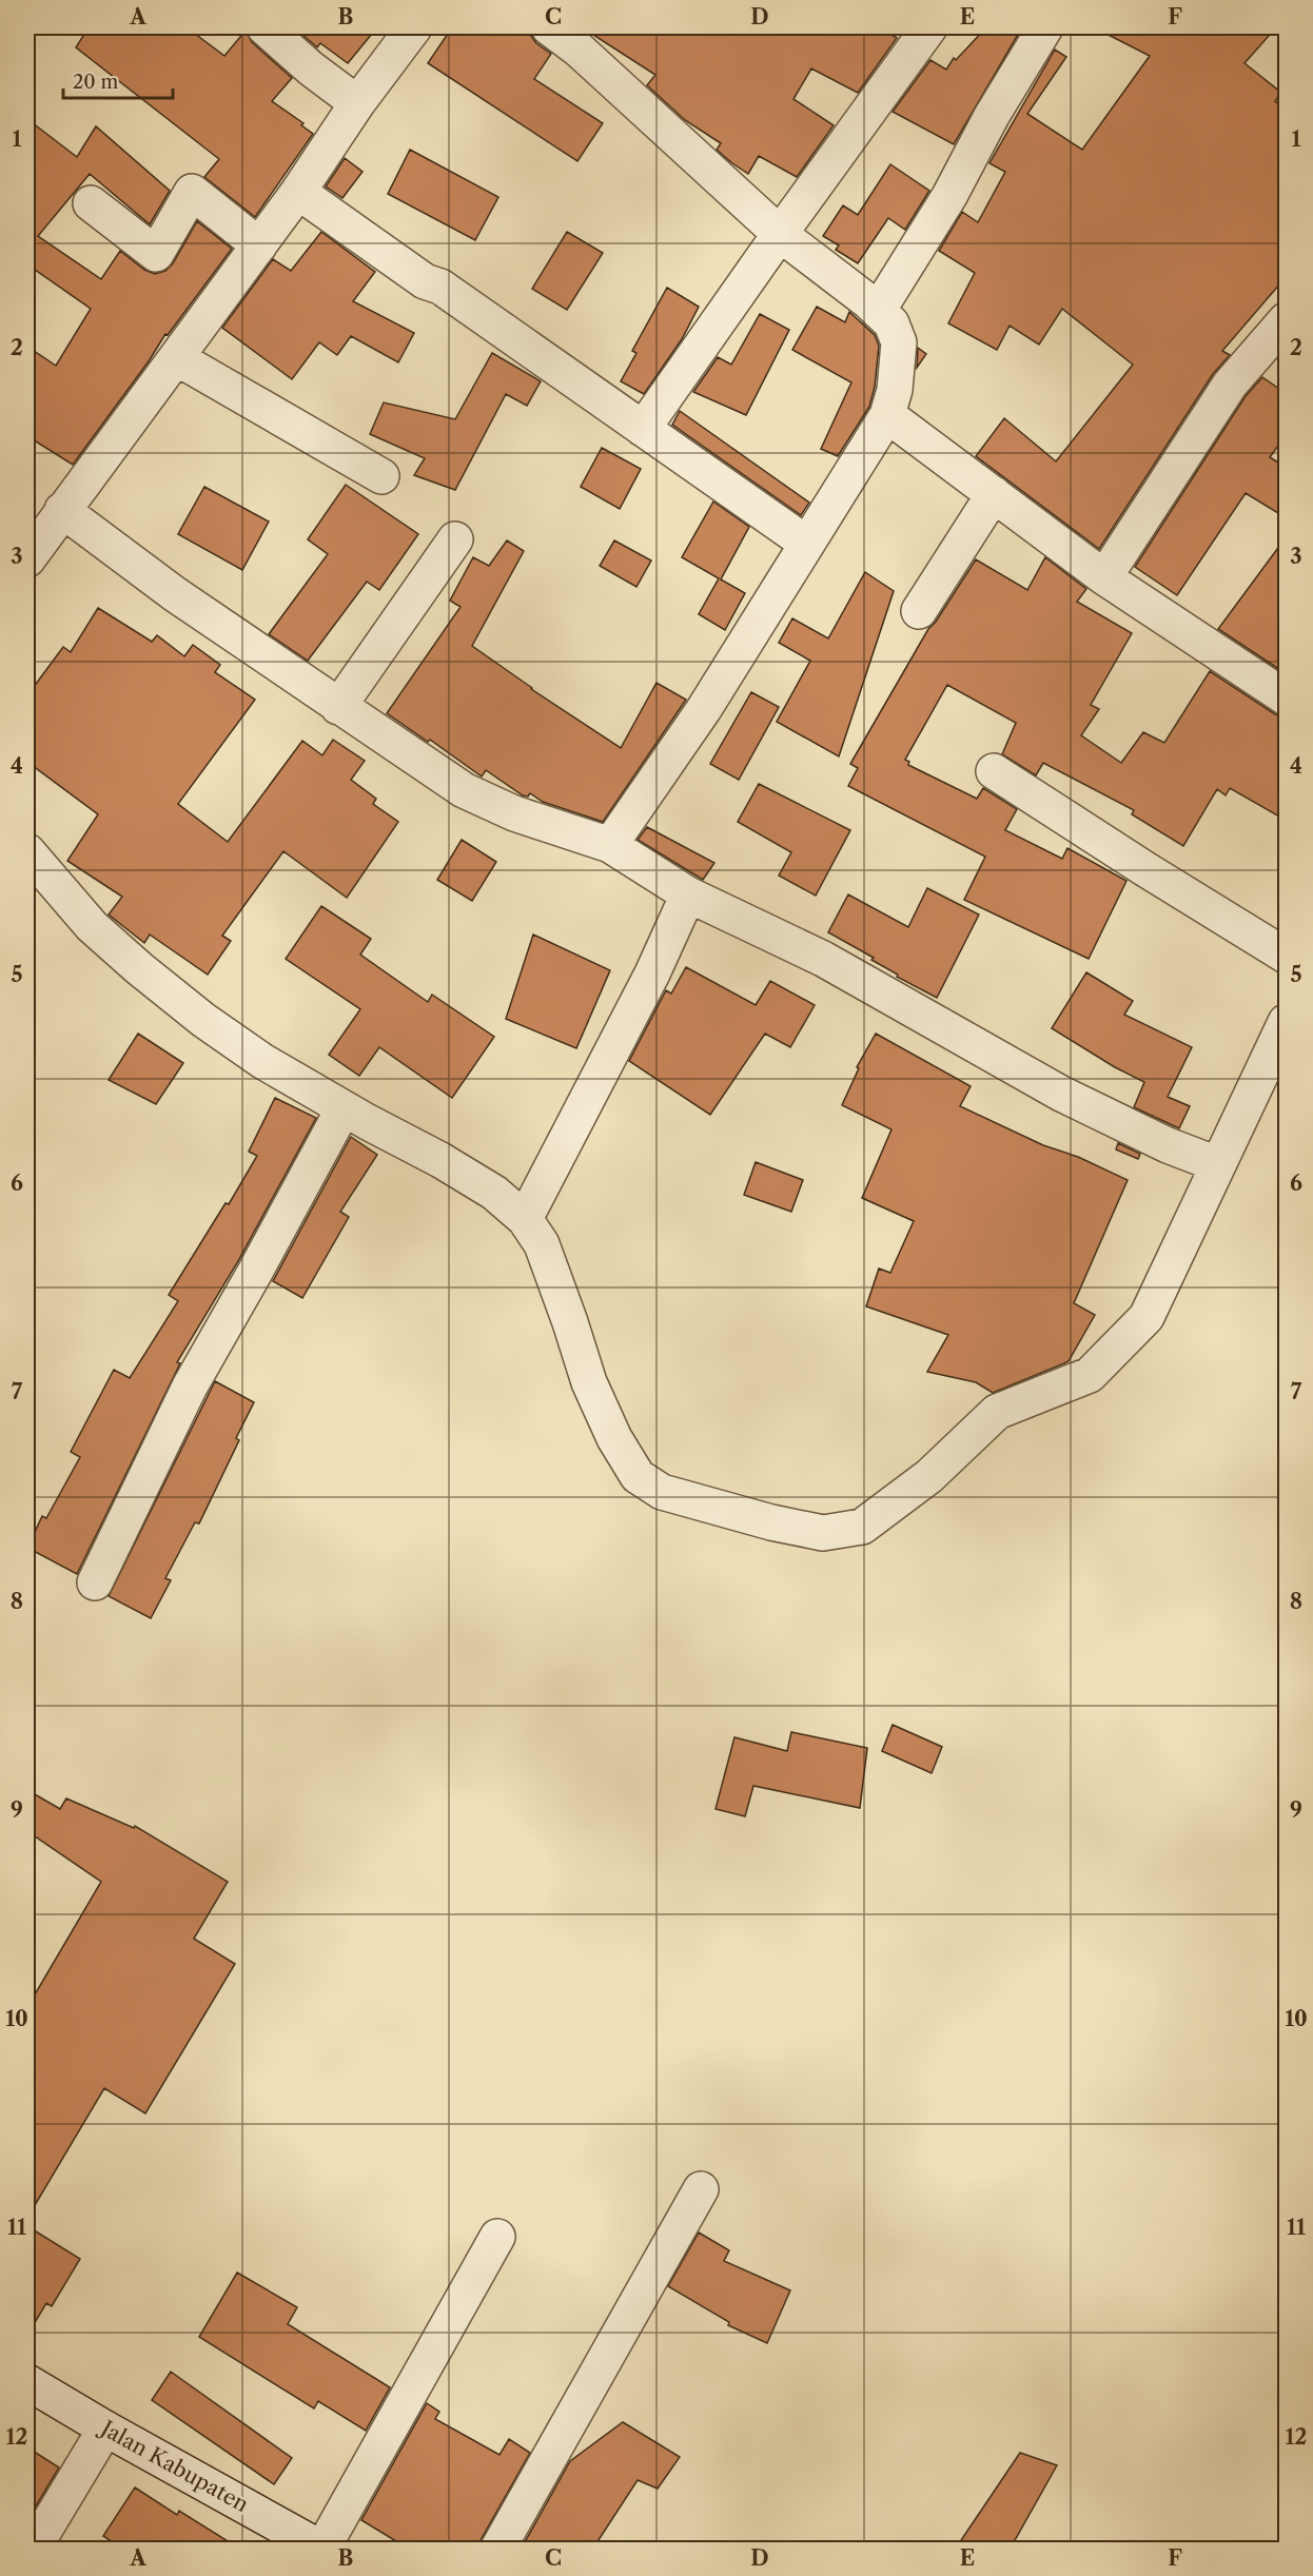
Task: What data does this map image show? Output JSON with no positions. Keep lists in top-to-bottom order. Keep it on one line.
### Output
{"streets":{"street":["Jalan Kabupaten"]},"scale_bar":"20 m","grid":{"columns":["A","B","C","D","E","F"],"rows":["1","2","3","4","5","6","7","8","9","10","11","12"]}}
